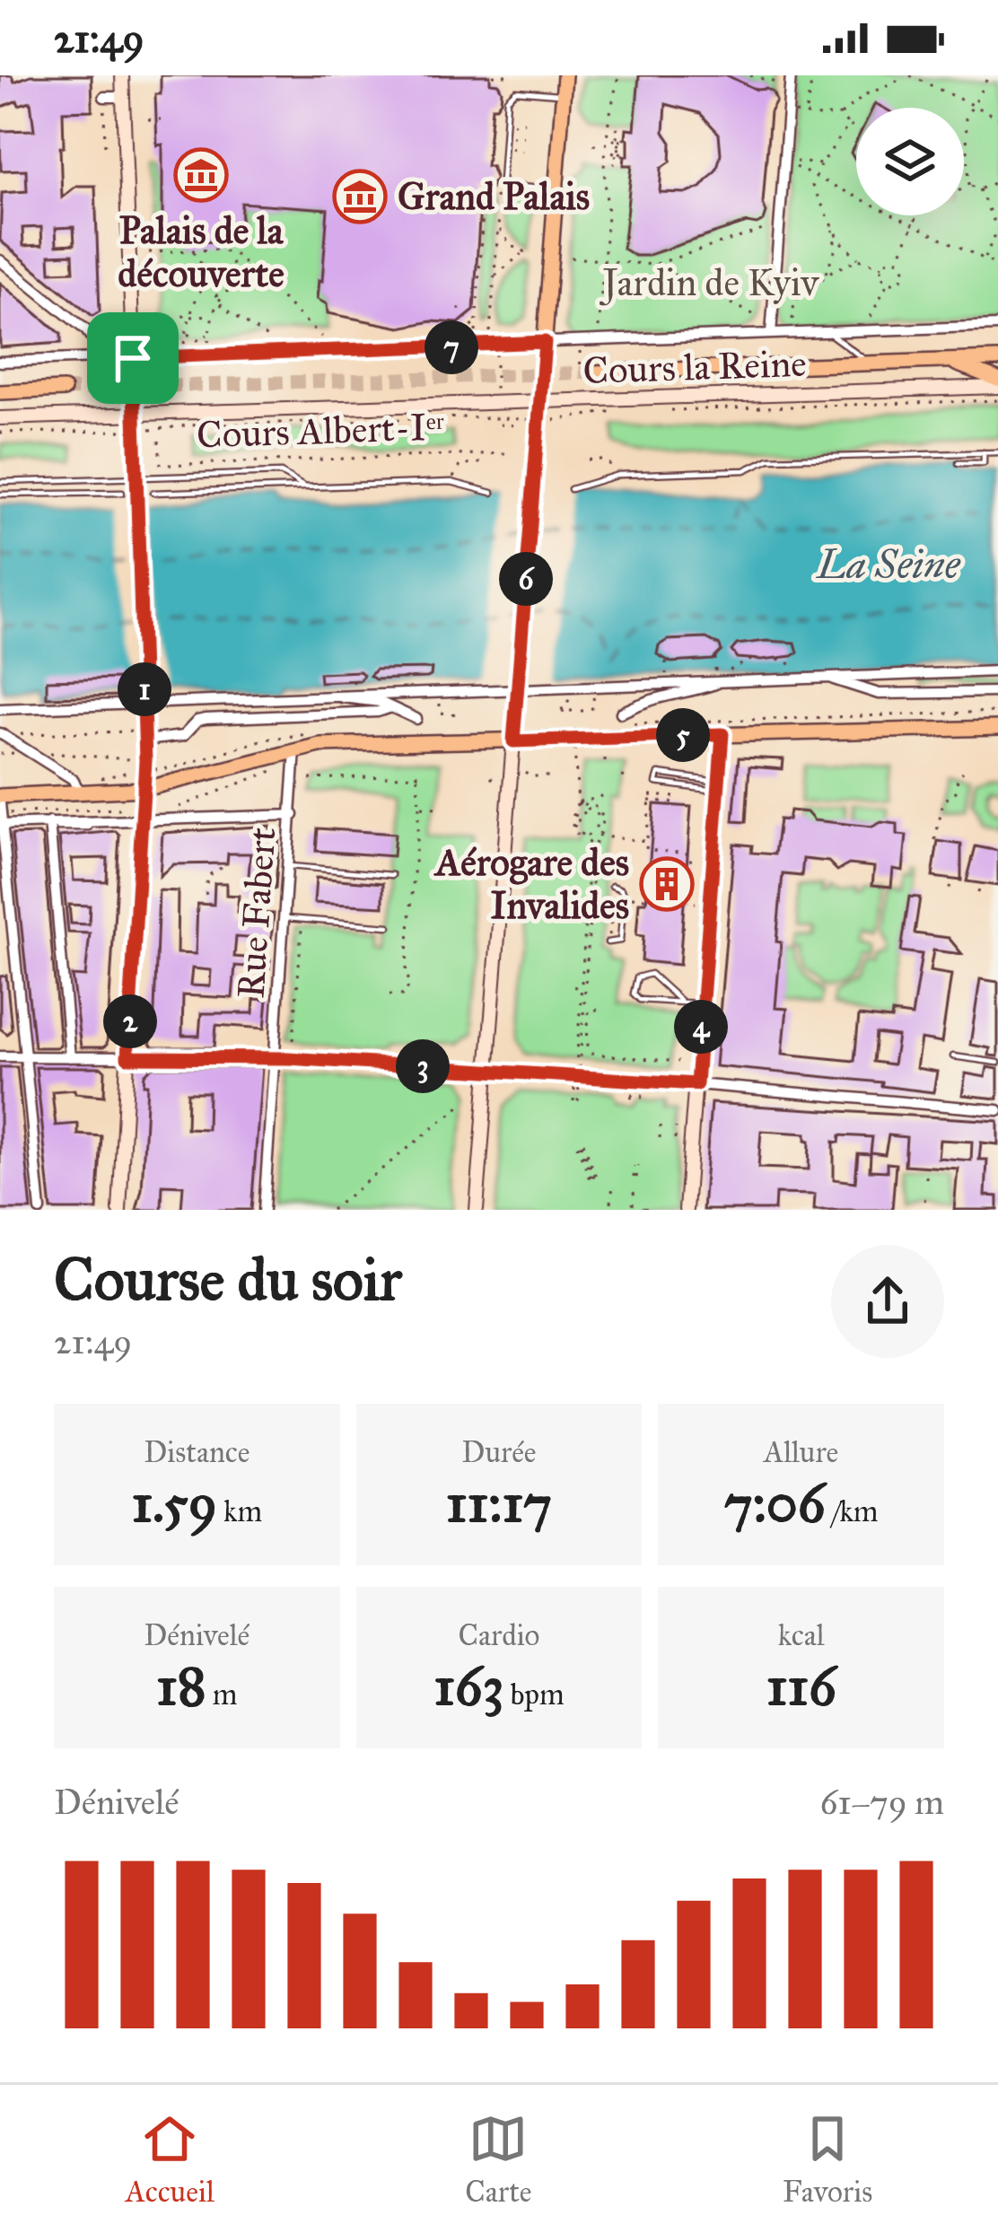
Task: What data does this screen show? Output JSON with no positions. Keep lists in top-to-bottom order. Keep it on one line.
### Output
{"streets":{"street":["Cours la Reine","Rue Fabert"],"path":["Cours Albert-Iᵉʳ"]},"water":["La Seine"],"parks":["Jardin de Kyiv"],"places":{"museum":["Palais de la découverte","Grand Palais"],"building":["Aérogare des Invalides"]},"page":{"status":"21:49","pins":["7","6","1","5","2","4","3"],"heading":["Course du soir","21:49"],"stats":[["Distance","1.59 km"],["Durée","11:17"],["Allure","7:06 /km"],["Dénivelé","18 m"],["Cardio","163 bpm"],["kcal","116"]],"chart":["Dénivelé","61–79 m"],"tabs":["Accueil","Carte","Favoris"]}}
